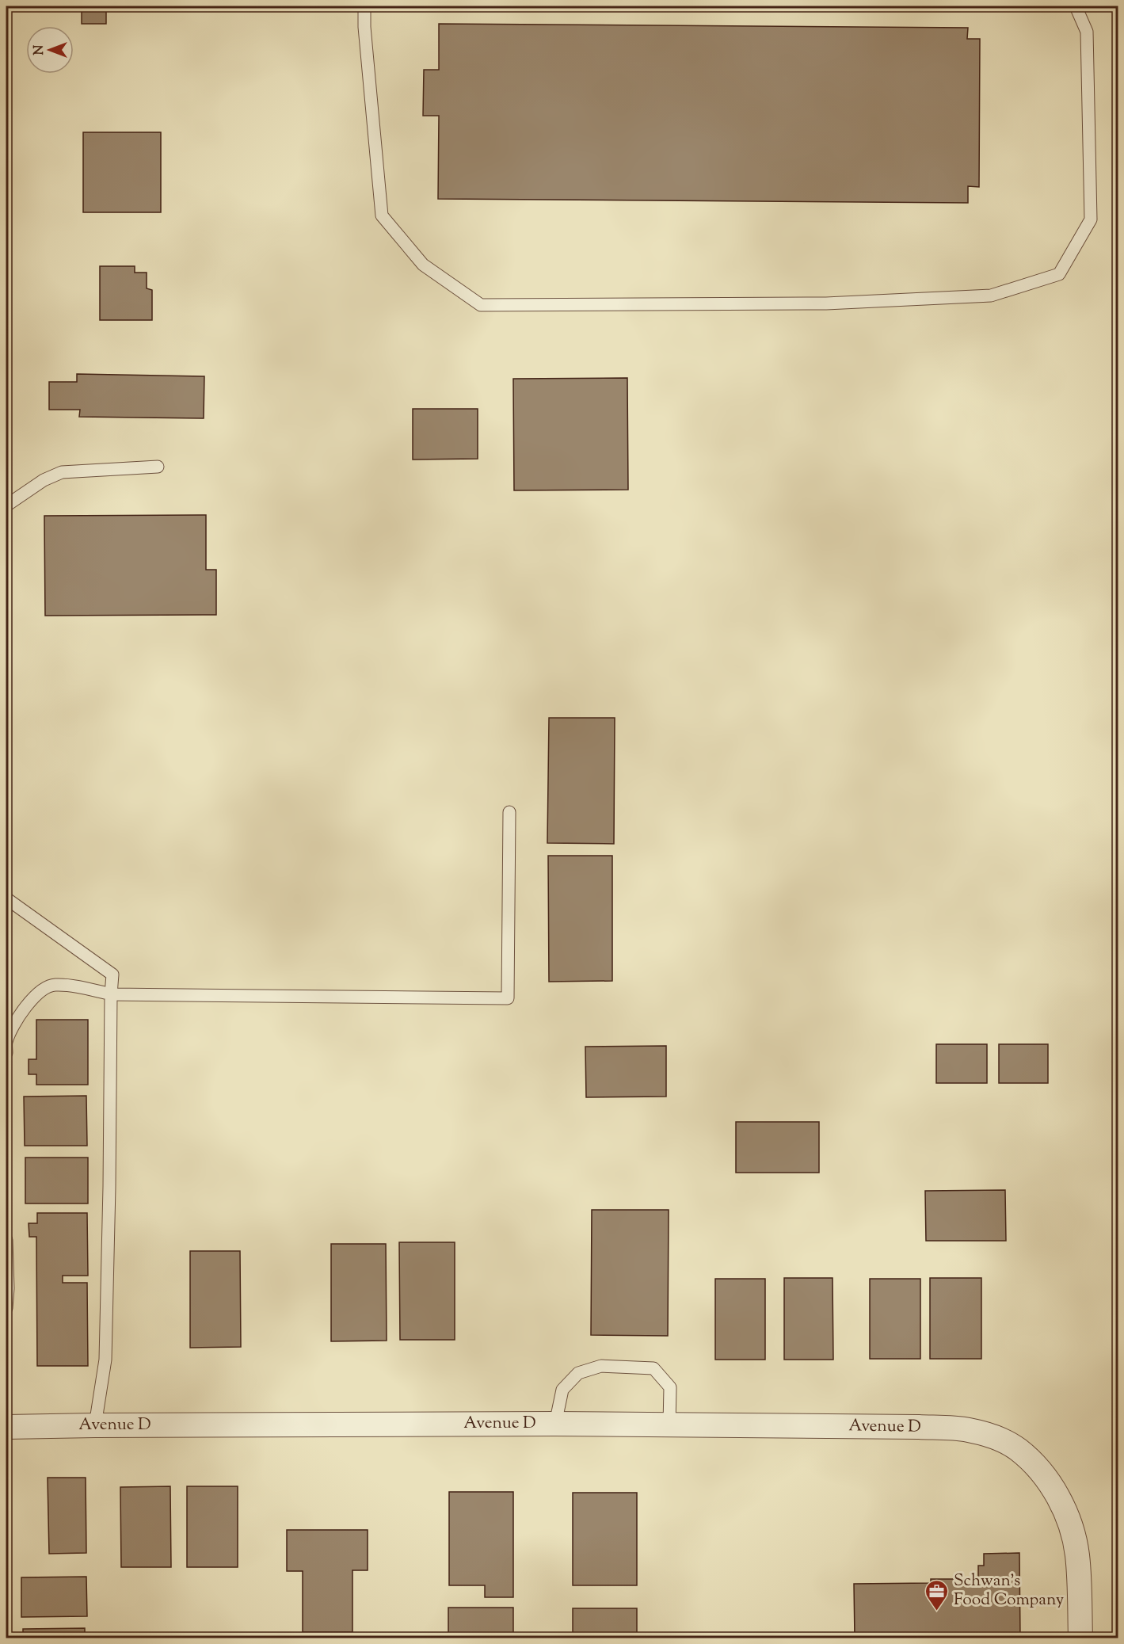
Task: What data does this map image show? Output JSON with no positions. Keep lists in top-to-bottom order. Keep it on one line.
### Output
{"streets":{"street":["Avenue D"]},"places":{"office":["Schwan's Food Company"]},"north":"left"}
